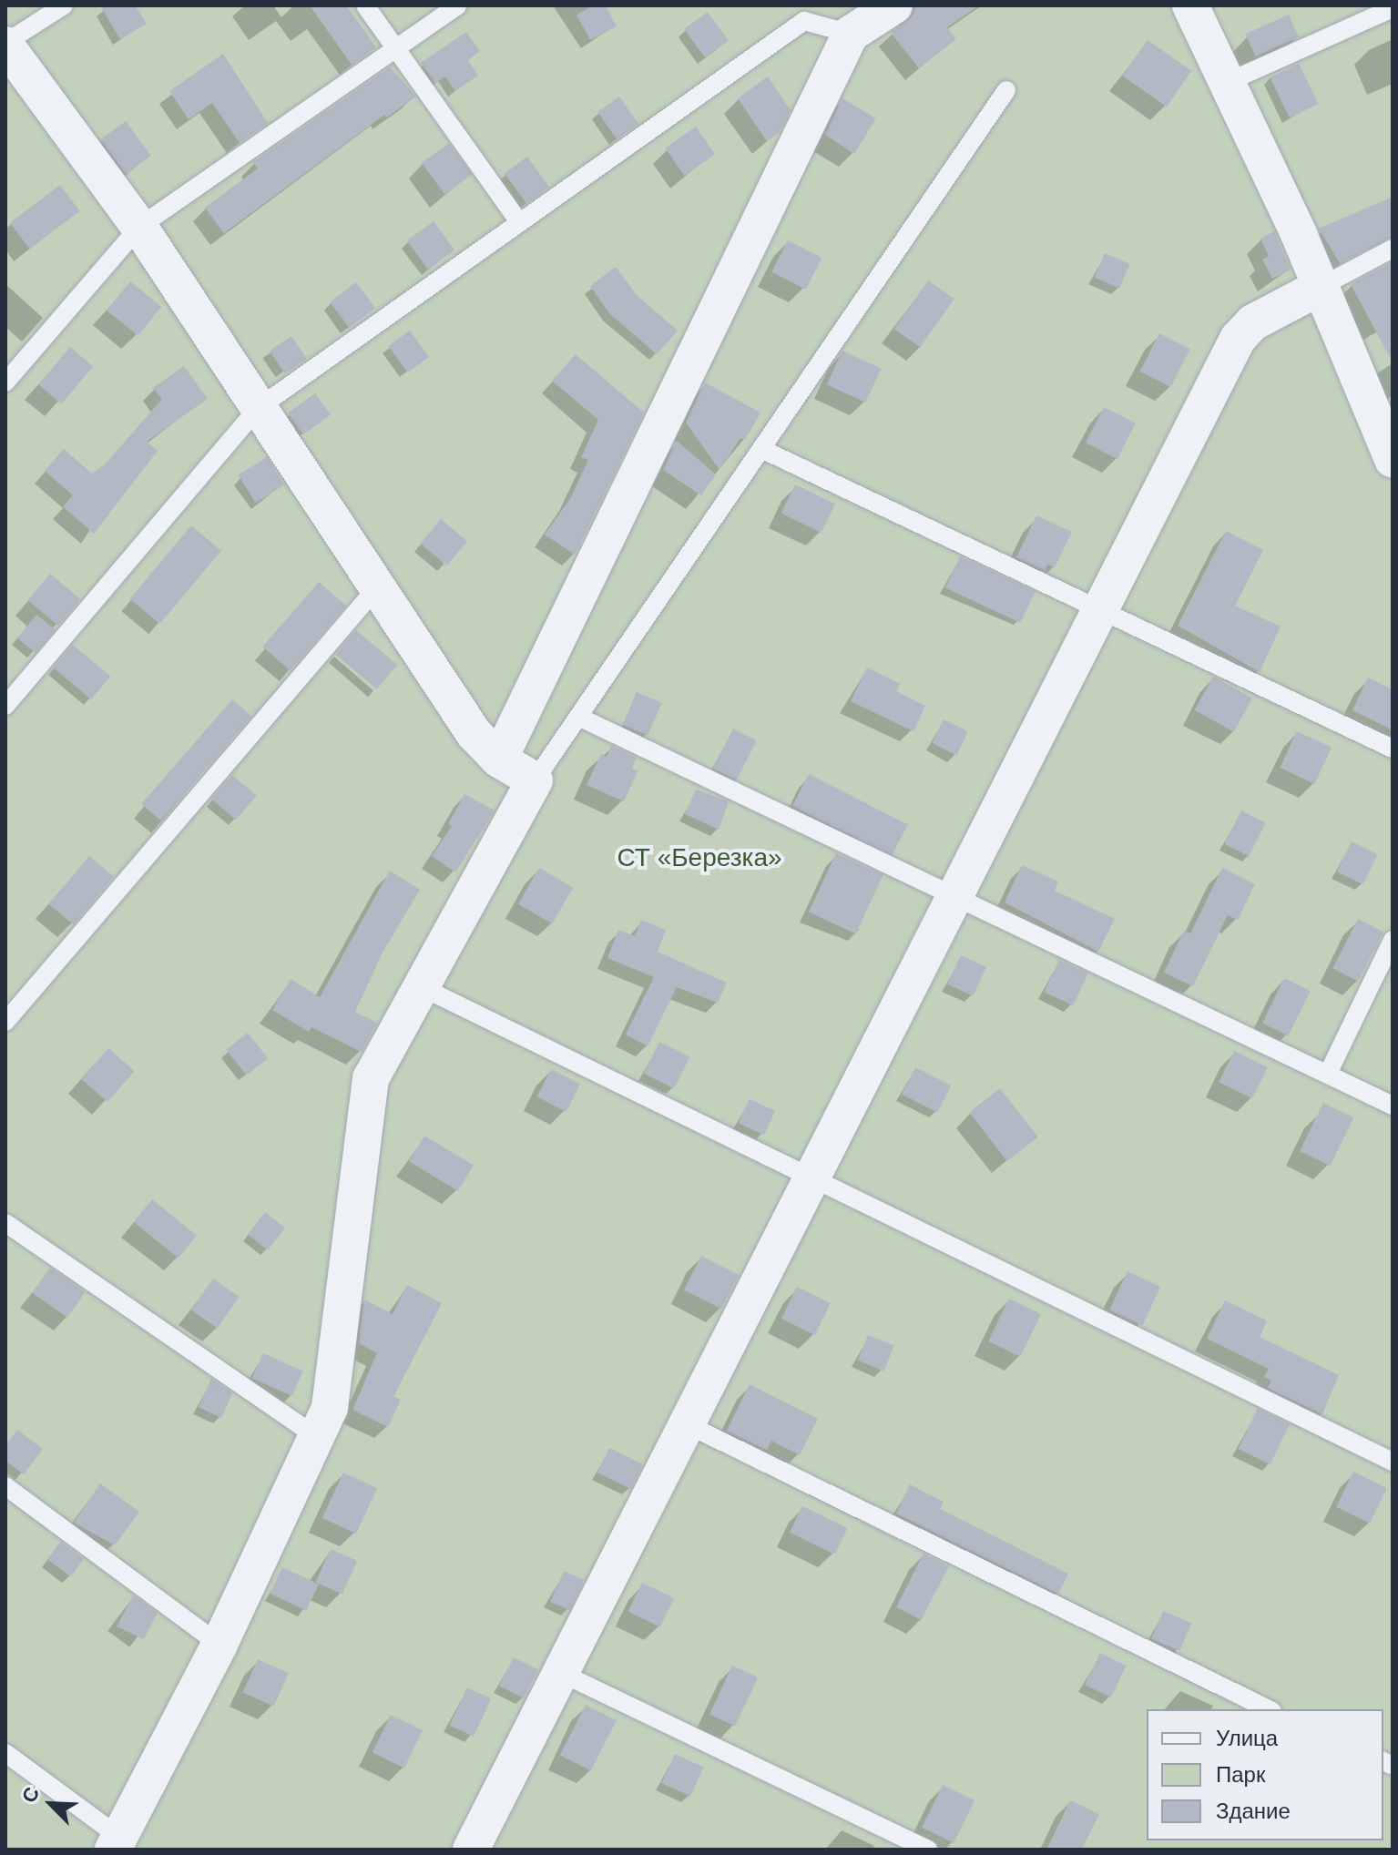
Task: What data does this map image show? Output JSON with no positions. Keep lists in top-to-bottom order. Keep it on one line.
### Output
{"parks":["СТ «Березка»"],"legend":["Улица","Парк","Здание"],"north":"top left"}
